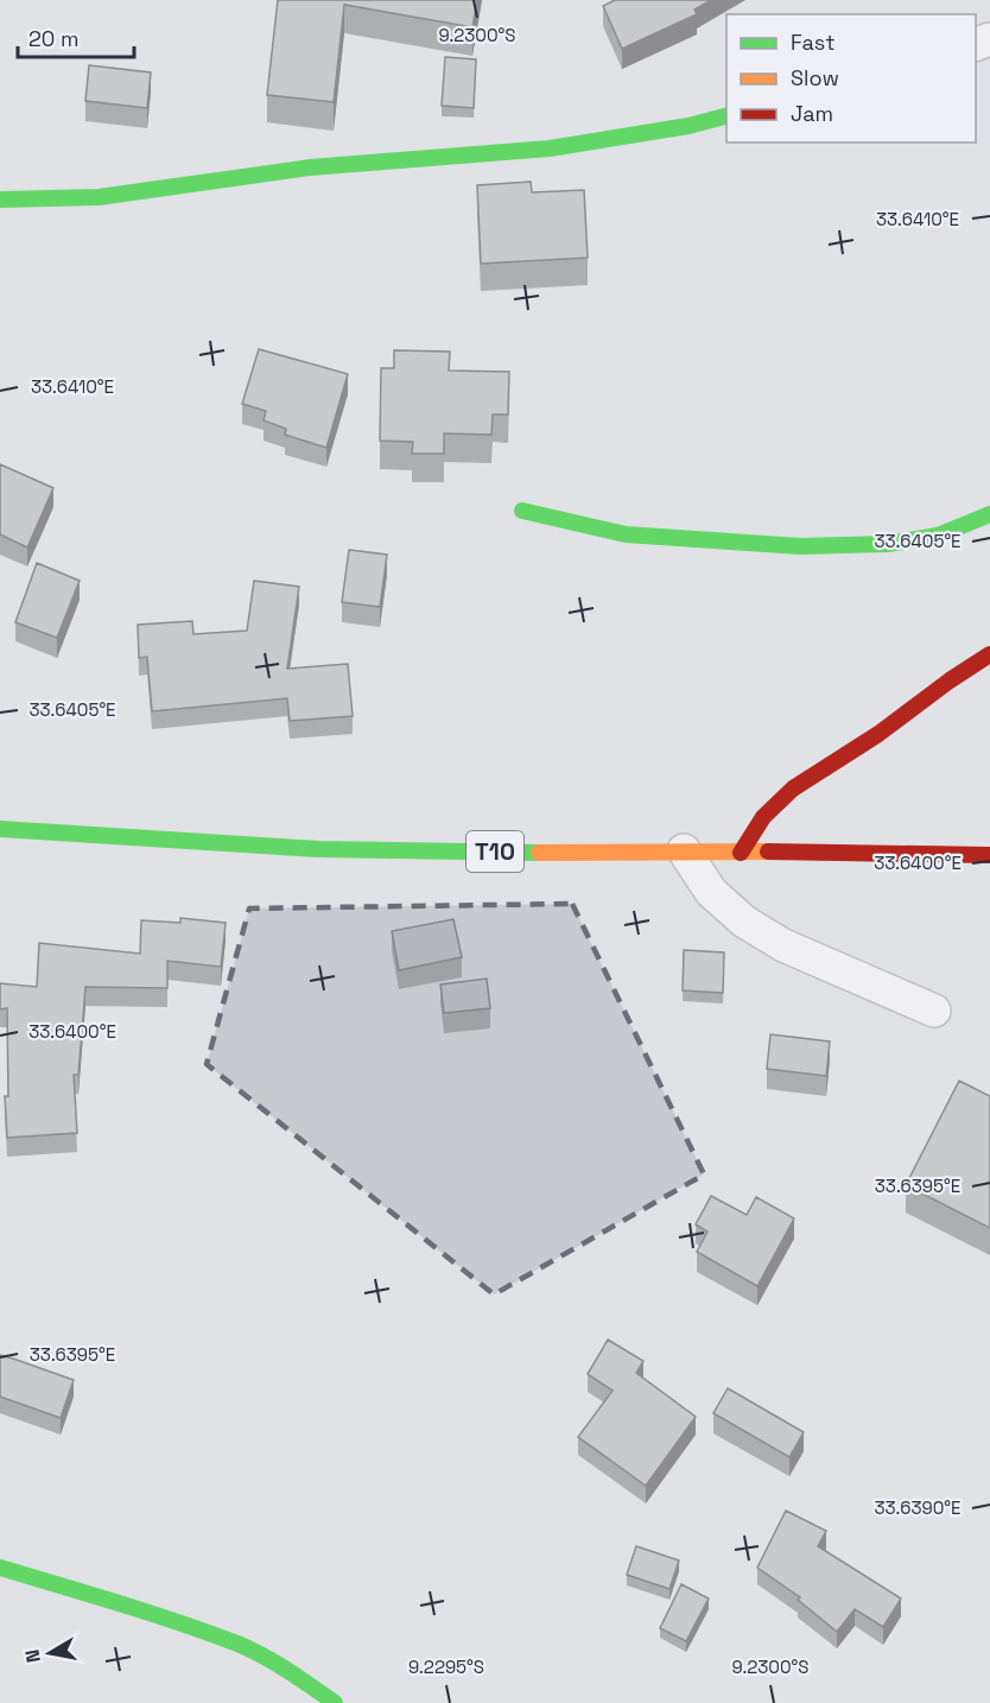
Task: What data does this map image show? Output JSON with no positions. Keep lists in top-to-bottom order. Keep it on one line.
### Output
{"streets":{"main road":["T10"]},"legend":["Fast","Slow","Jam"],"scale_bar":"20 m","north":"left","coordinates":["9.2300°S","33.6410°E","33.6405°E","33.6400°E","33.6395°E","33.6390°E","9.2295°S"]}
